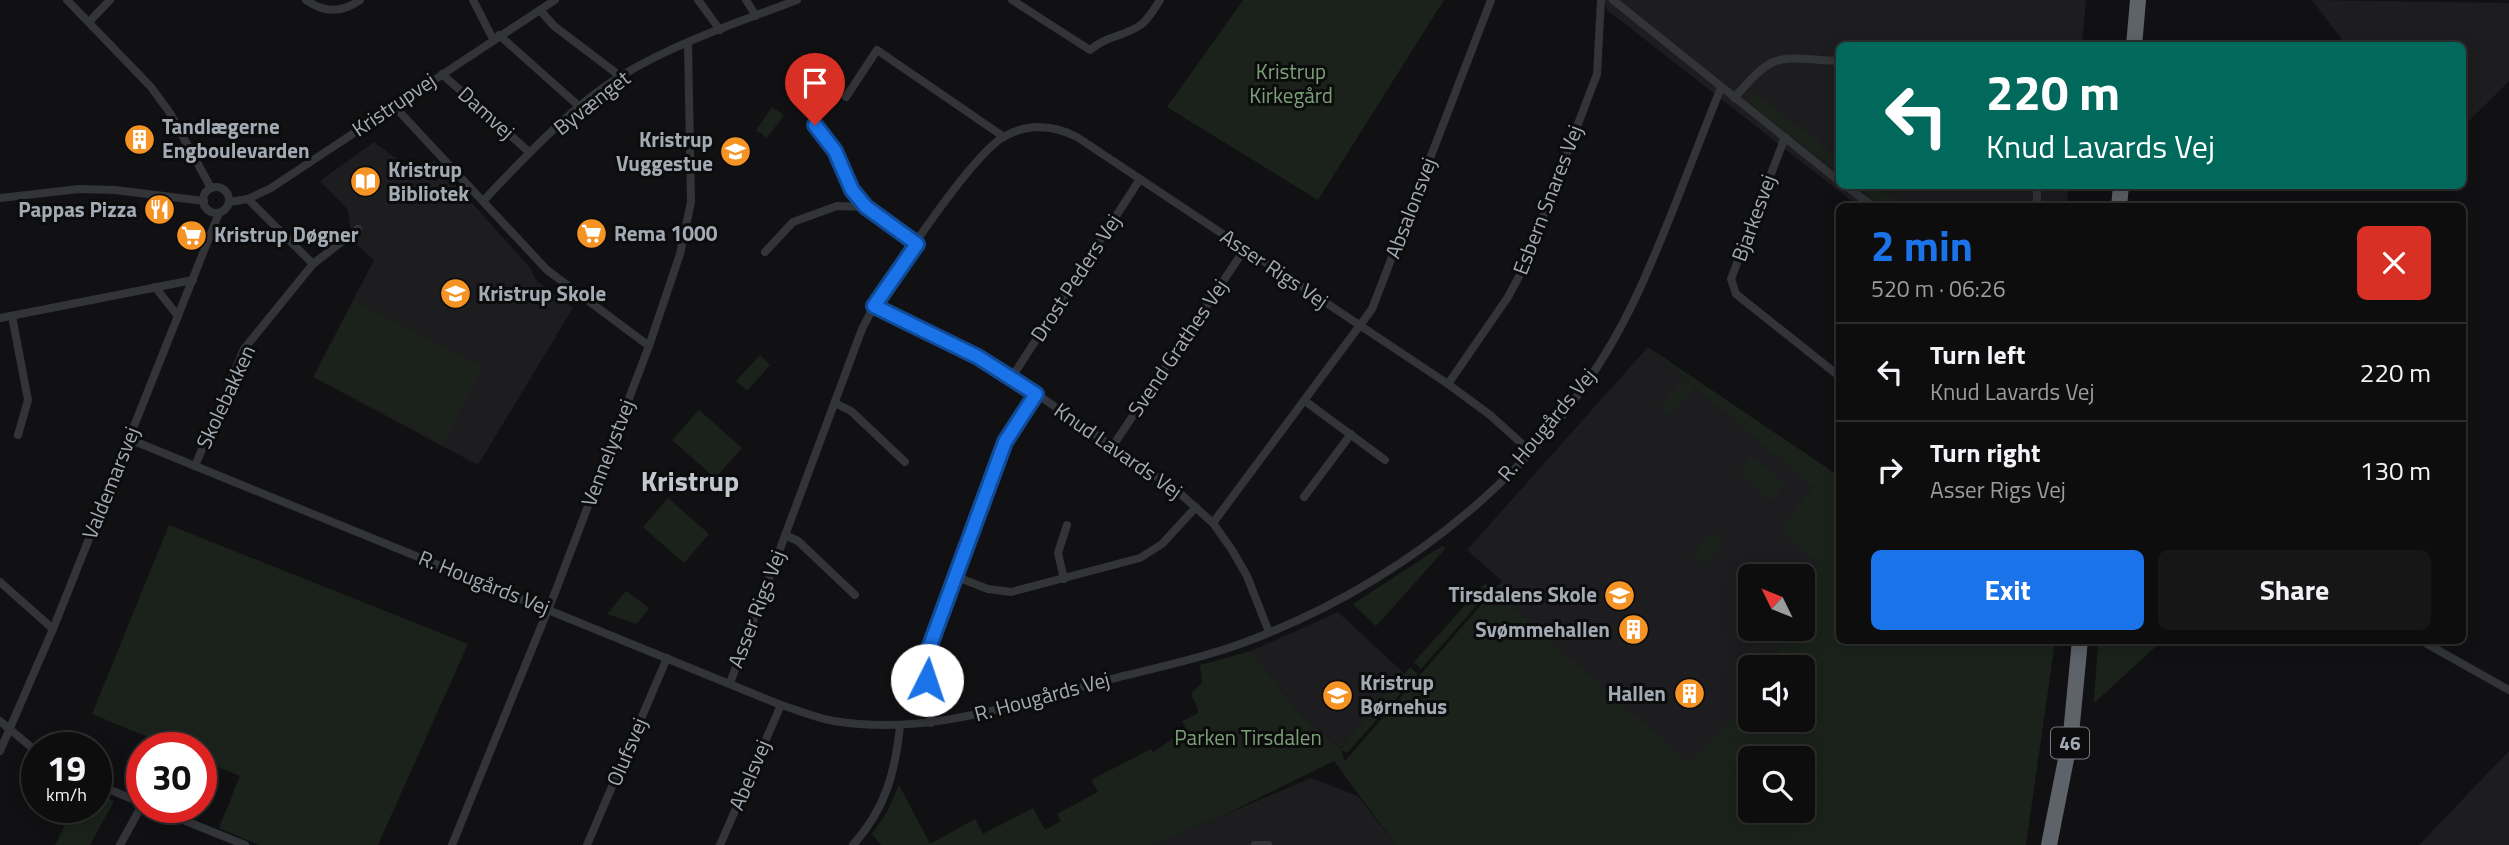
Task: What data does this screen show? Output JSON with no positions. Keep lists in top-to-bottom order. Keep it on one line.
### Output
{"streets":{"highway":["46"],"street":["Byvænget","Kristrupvej","Damvej","Esbern Snares Vej","Absalonsvej","Bjarkesvej","Asser Rigs Vej","Drost Peders Vej","Svend Grathes Vej","Skolebakken","R. Hougårds Vej","Knud Lavards Vej","Vennelystvej","Valdemarsvej","Olufsvej","Abelsvej"]},"crossings":[["Byvænget","Damvej"],["Byvænget","Vennelystvej"],["Kristrupvej","Damvej"],["Kristrupvej","Valdemarsvej"],["Esbern Snares Vej","Asser Rigs Vej"],["Absalonsvej","Asser Rigs Vej"],["Absalonsvej","Knud Lavards Vej"],["Asser Rigs Vej","Drost Peders Vej"],["Asser Rigs Vej","Svend Grathes Vej"],["Asser Rigs Vej","R. Hougårds Vej"],["Asser Rigs Vej","Knud Lavards Vej"],["Drost Peders Vej","Knud Lavards Vej"],["Svend Grathes Vej","Knud Lavards Vej"],["Skolebakken","R. Hougårds Vej"],["R. Hougårds Vej","Knud Lavards Vej"],["R. Hougårds Vej","Vennelystvej"],["R. Hougårds Vej","Valdemarsvej"],["R. Hougårds Vej","Olufsvej"],["R. Hougårds Vej","Abelsvej"]],"districts":["Kristrup"],"parks":["Kristrup Kirkegård","Parken Tirsdalen"],"places":{"building":["Tandlægerne Engboulevarden","Svømmehallen","Hallen"],"school or university":["Kristrup Vuggestue","Kristrup Skole","Tirsdalens Skole","Kristrup Børnehus"],"library":["Kristrup Bibliotek"],"restaurant":["Pappas Pizza"],"supermarket":["Rema 1000","Kristrup Døgner"]},"north":"top left","page":{"turn":["220 m","Knud Lavards Vej"],"heading":["2 min","520 m · 06:26"],"list":[{"name":"Turn left","note":"Knud Lavards Vej","value":"220 m"},{"name":"Turn right","note":"Asser Rigs Vej","value":"130 m"}],"buttons":["Exit","Share"],"speed":"19 km/h","limit":"30"}}
